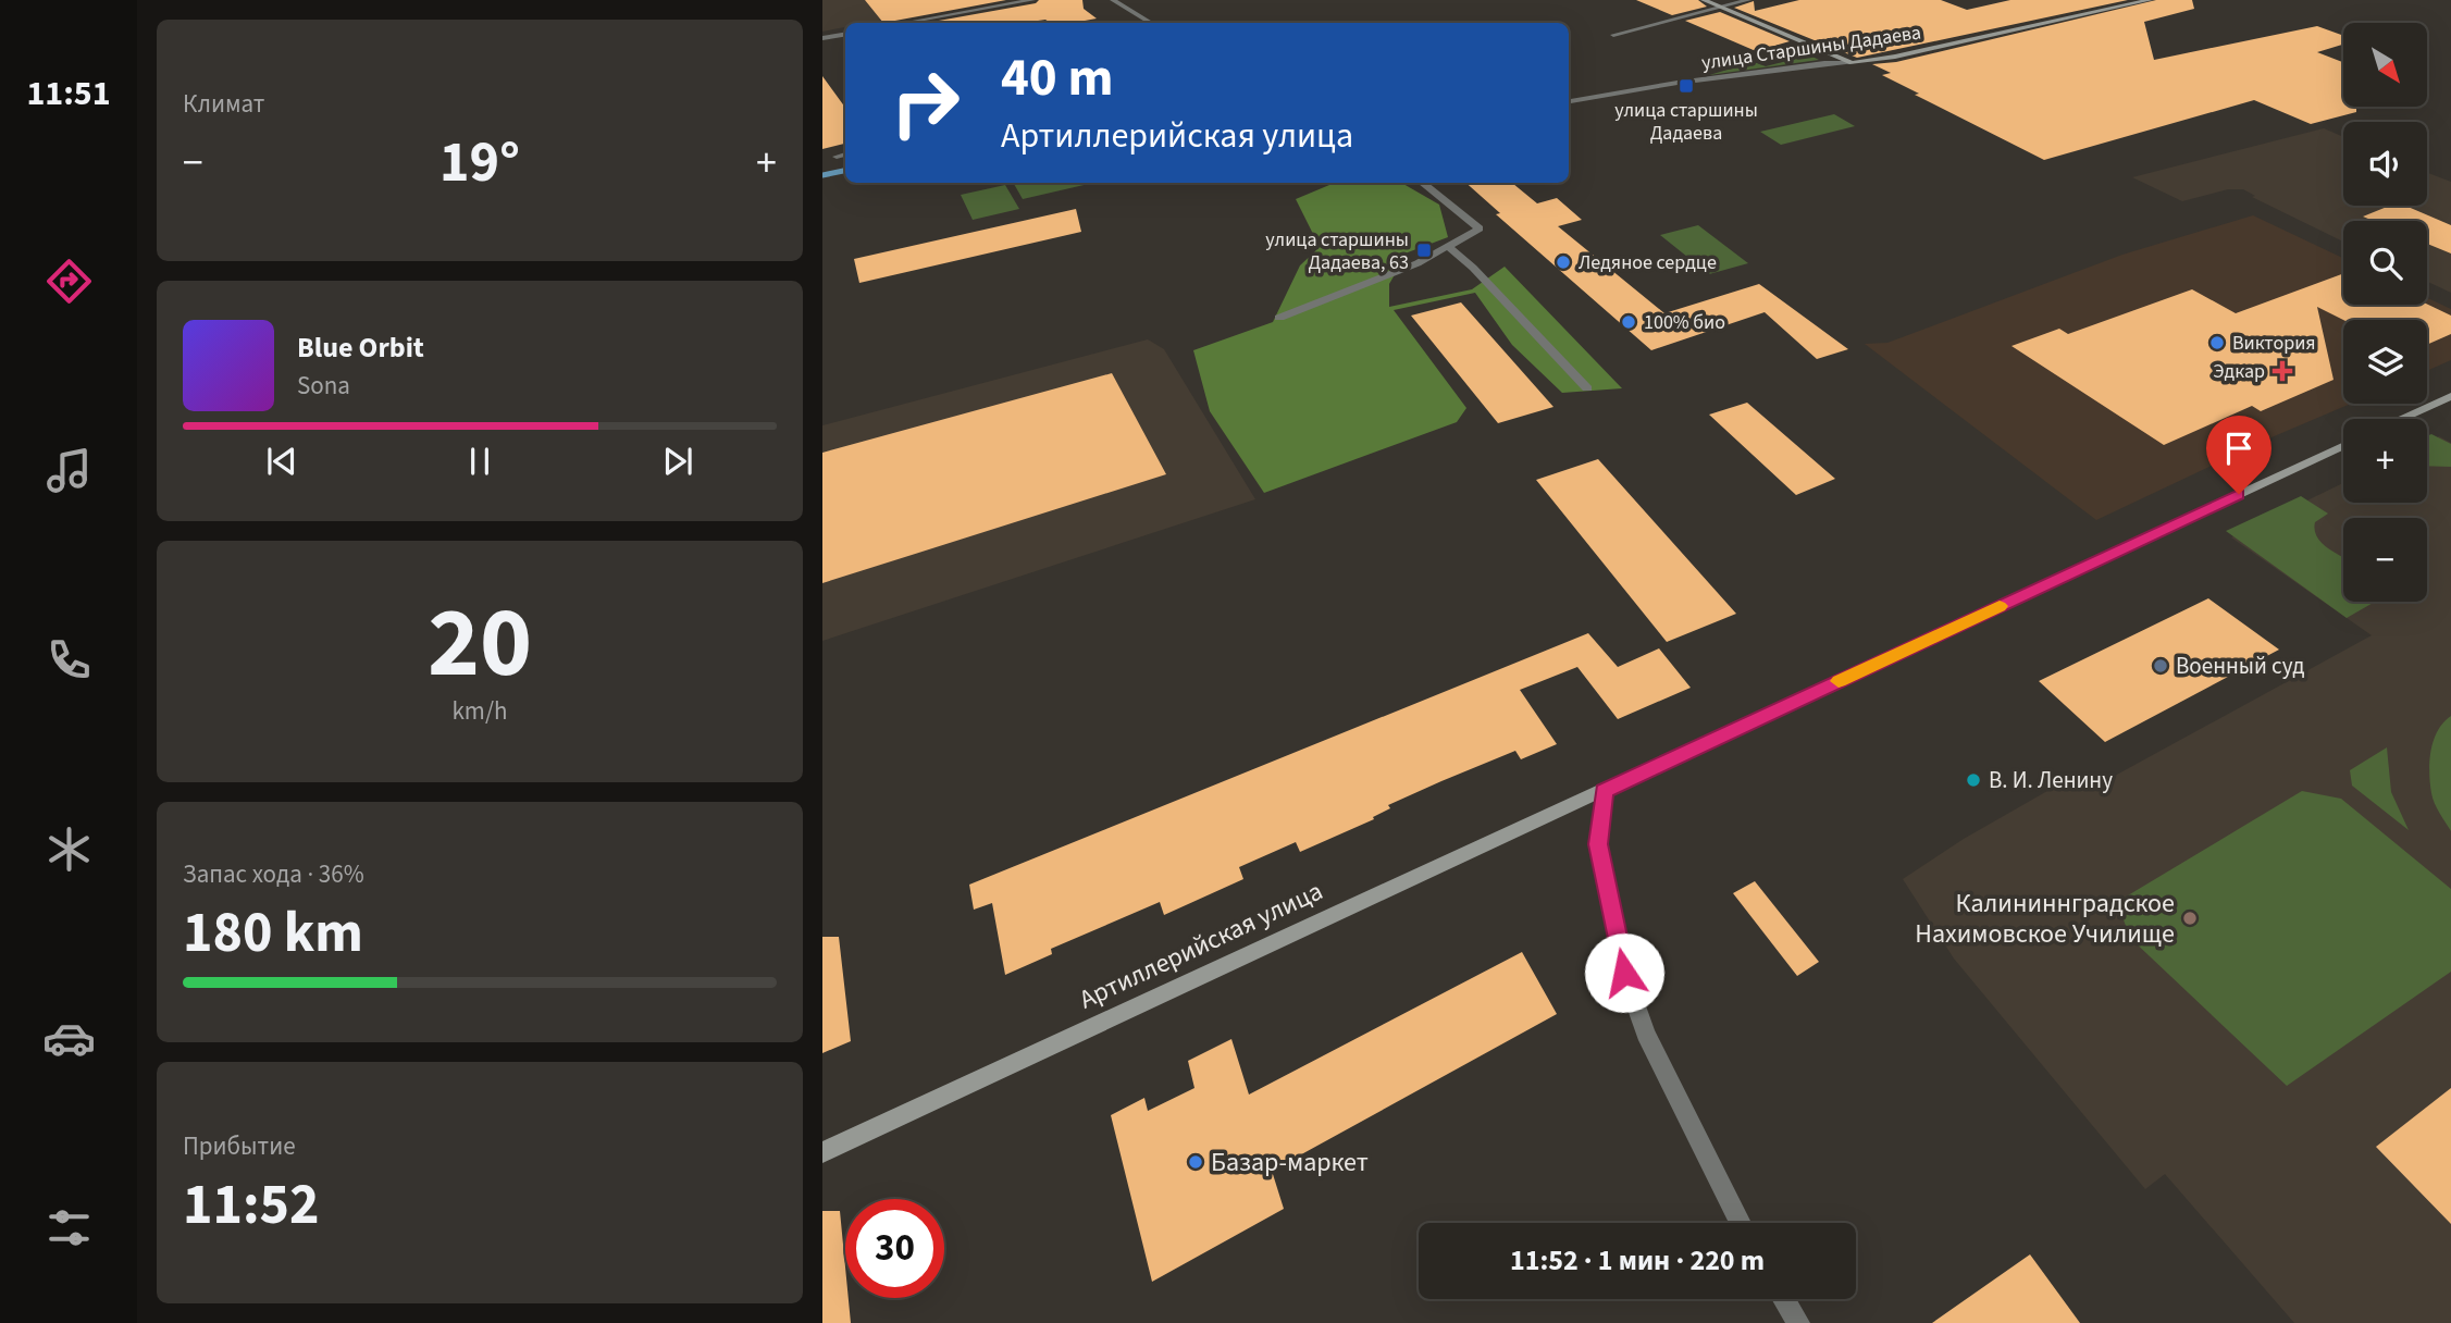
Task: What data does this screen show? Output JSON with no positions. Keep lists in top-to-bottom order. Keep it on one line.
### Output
{"streets":{"main road":["улица Старшины Дадаева","Артиллерийская улица"]},"places":{"transit":["улица старшины Дадаева","улица старшины Дадаева, 63"],"other":["Ледяное сердце","100% био","Виктория","Военный суд","В. И. Ленину","Калининнградское Нахимовское Училище","Базар-маркет"],"health":["Эдкар"]},"north":"bottom right","page":{"tabs":"11:51","tile":["Климат",["20","km/h"],["Запас хода · 36%","180 km"],["Прибытие","11:52"]],"map_buttons":["+","−"],"turn":["40 m","Артиллерийская улица"],"heat":["−","19°","+"],"song":["Blue Orbit","Sona"],"limit":"30","trip":"11:52 · 1 мин · 220 m"}}
